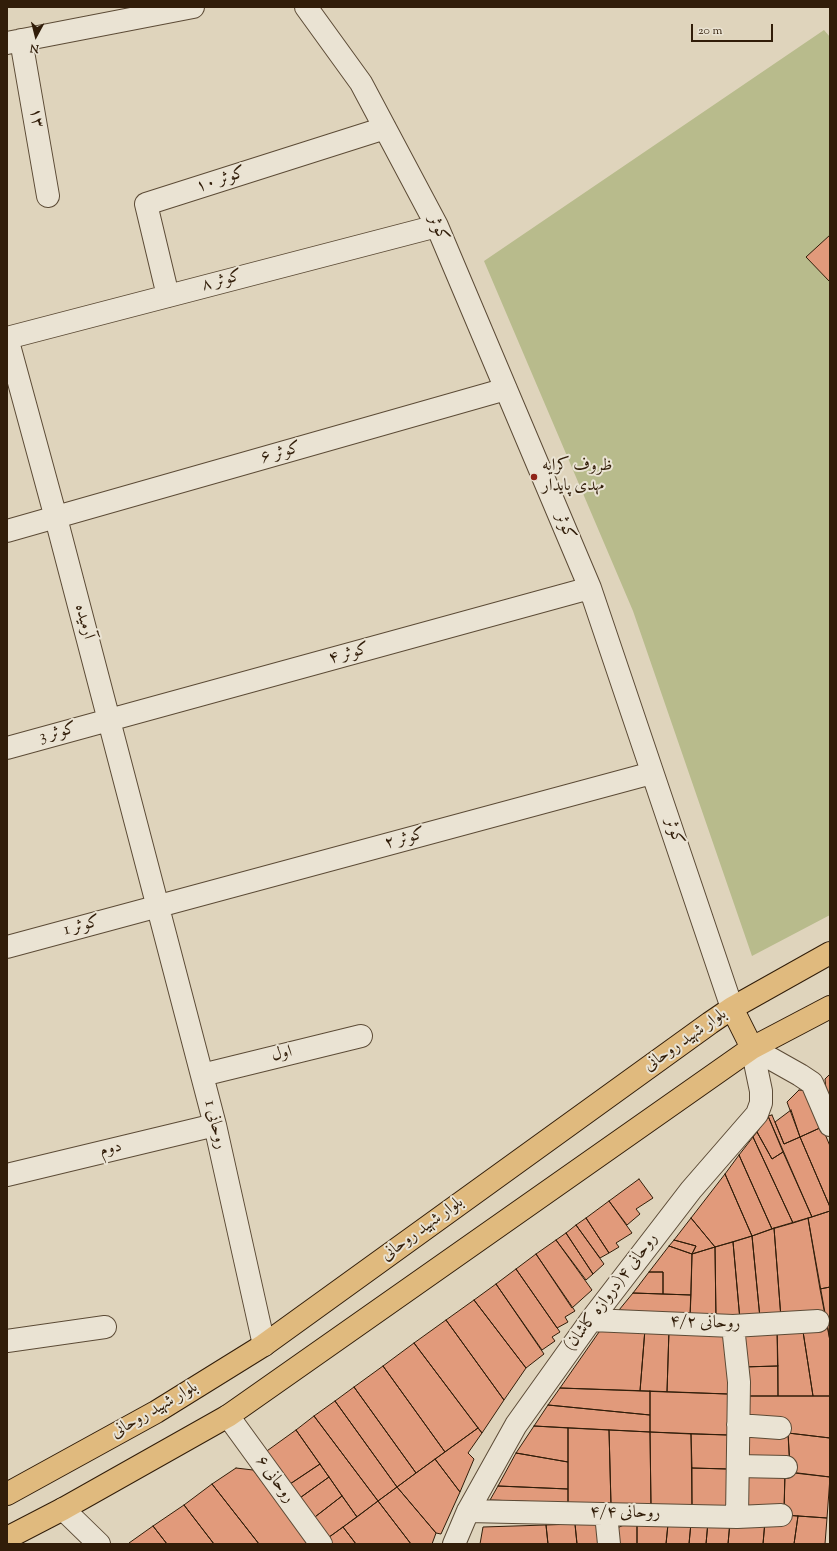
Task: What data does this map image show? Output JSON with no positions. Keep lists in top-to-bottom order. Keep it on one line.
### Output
{"streets":{"main road":["بلوار شهید روحانی"],"street":["۱۳","کوثر ۱۰","کوثر","کوثر ۸","کوثر ۶","آرمیده","کوثر ۴","کوثر 3","کوثر ۲","کوثر 1","اول","روحانی 1","دوم","روحانی ۴(دروازه کاشان)","روحانی ۴/۲","روحانی ۶","روحانی ۴/۴"]},"crossings":[["کوثر ۱۰","کوثر"],["کوثر ۱۰","کوثر ۸"],["کوثر","کوثر ۸"],["کوثر","کوثر ۶"],["کوثر","کوثر ۴"],["کوثر","کوثر ۲"],["کوثر","بلوار شهید روحانی"],["کوثر ۸","آرمیده"],["کوثر ۶","آرمیده"],["آرمیده","کوثر ۴"],["آرمیده","کوثر 3"],["آرمیده","کوثر ۲"],["آرمیده","کوثر 1"],["آرمیده","روحانی 1"],["کوثر ۴","کوثر 3"],["کوثر ۲","کوثر 1"],["کوثر ۲","روحانی 1"],["کوثر 1","روحانی 1"],["بلوار شهید روحانی","روحانی 1"],["اول","روحانی 1"],["روحانی 1","دوم"],["روحانی ۴(دروازه کاشان)","روحانی ۴/۲"],["روحانی ۴(دروازه کاشان)","روحانی ۴/۴"]],"places":["ظروف کرایه مهدی پایدار"],"scale_bar":"20 m","north":"bottom"}
